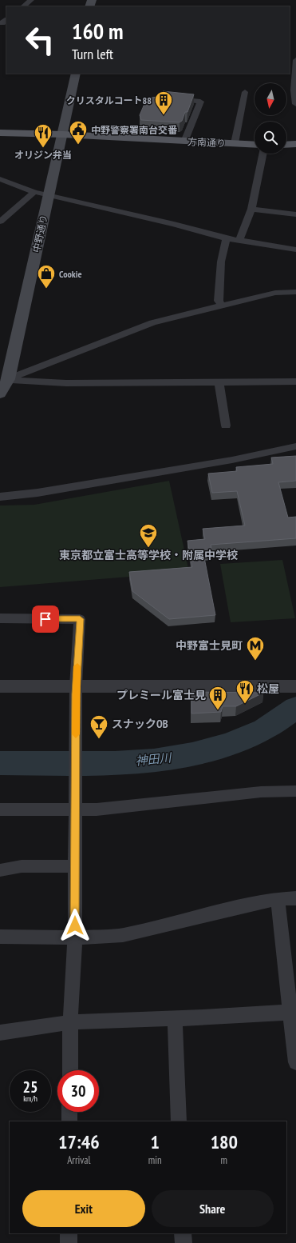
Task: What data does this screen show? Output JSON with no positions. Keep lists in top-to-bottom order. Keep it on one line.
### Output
{"streets":{"main road":["方南通り","中野通り"]},"crossings":[["方南通り","中野通り"]],"water":["神田川"],"places":{"building":["クリスタルコート88","プレミール富士見"],"public building":["中野警察署南台交番"],"restaurant":["オリジン弁当","松屋"],"shop":["Cookie"],"school or university":["東京都立富士高等学校・附属中学校"],"metro station":["中野富士見町"],"bar":["スナックOB"]},"north":"bottom","page":{"turn":["160 m","Turn left"],"speed":"25 km/h","limit":"30","eta":["17:46","Arrival","1","min","180","m"],"buttons":["Exit","Share"]}}
